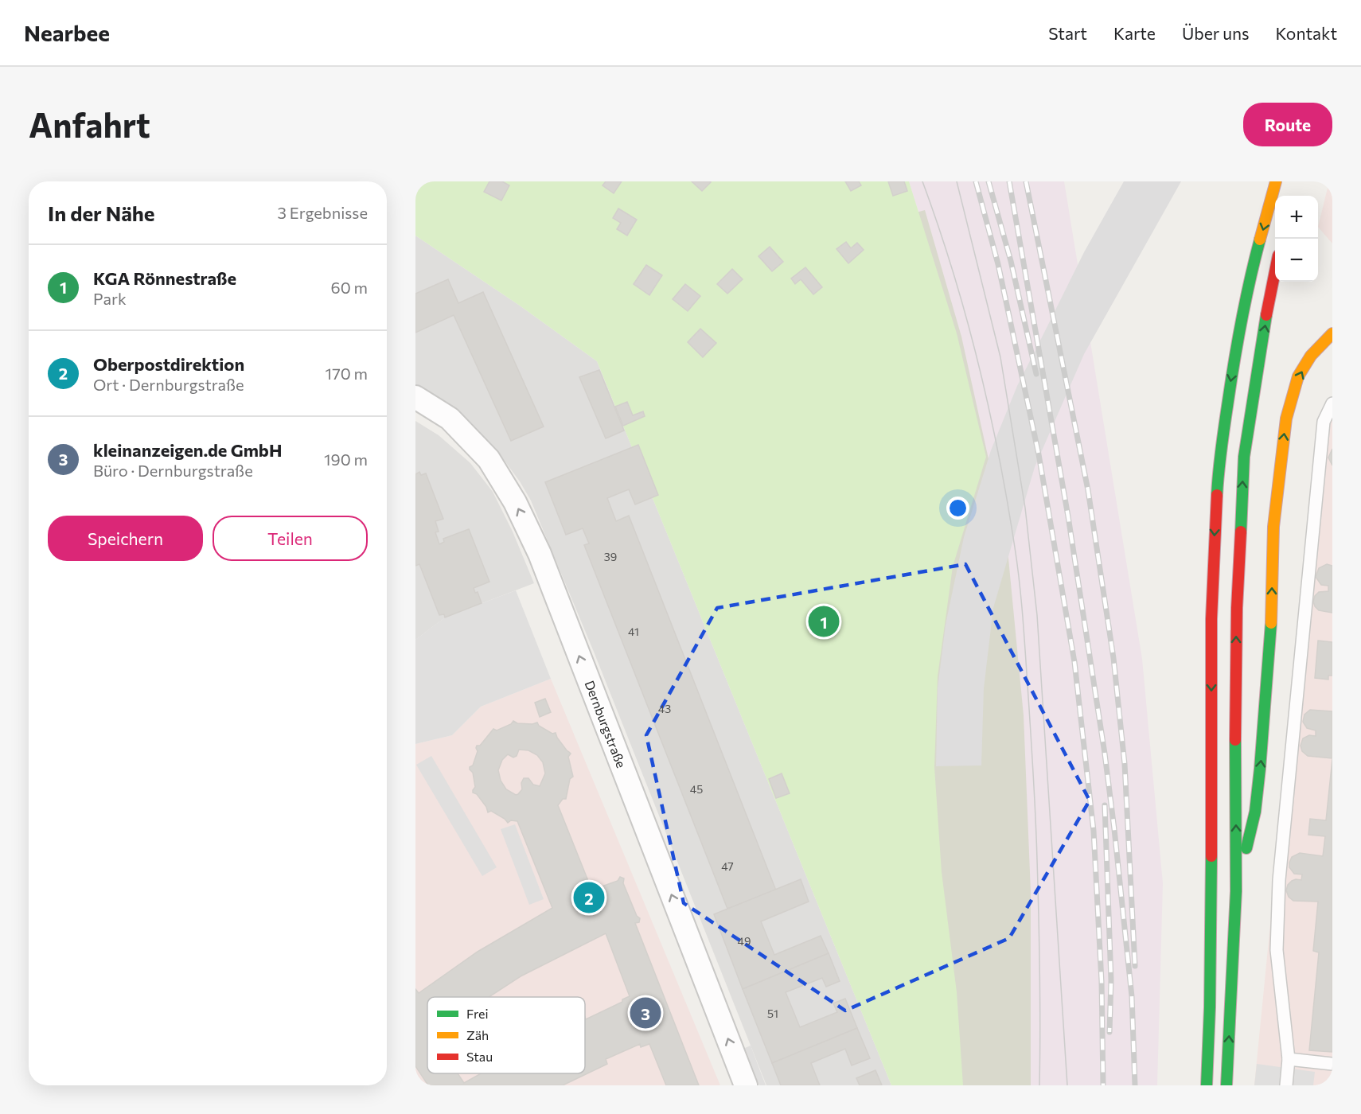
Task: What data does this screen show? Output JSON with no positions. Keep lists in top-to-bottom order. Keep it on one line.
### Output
{"streets":{"street":["Dernburgstraße"]},"one_way":["Dernburgstraße"],"house_numbers":["39","41","43","45","47","49","51"],"legend":["Frei","Zäh","Stau"],"page":{"header":"Nearbee","nav":["Start","Karte","Über uns","Kontakt"],"buttons":["Route",["Speichern","Teilen"]],"title":"Anfahrt","heading":["In der Nähe","3 Ergebnisse"],"map_buttons":["+","−"],"list":[{"mark":"1","name":"KGA Rönnestraße","note":"Park","value":"60 m"},{"mark":"2","name":"Oberpostdirektion","note":"Ort · Dernburgstraße","value":"170 m"},{"mark":"3","name":"kleinanzeigen.de GmbH","note":"Büro · Dernburgstraße","value":"190 m"}],"pins":["1","2","3"]}}
